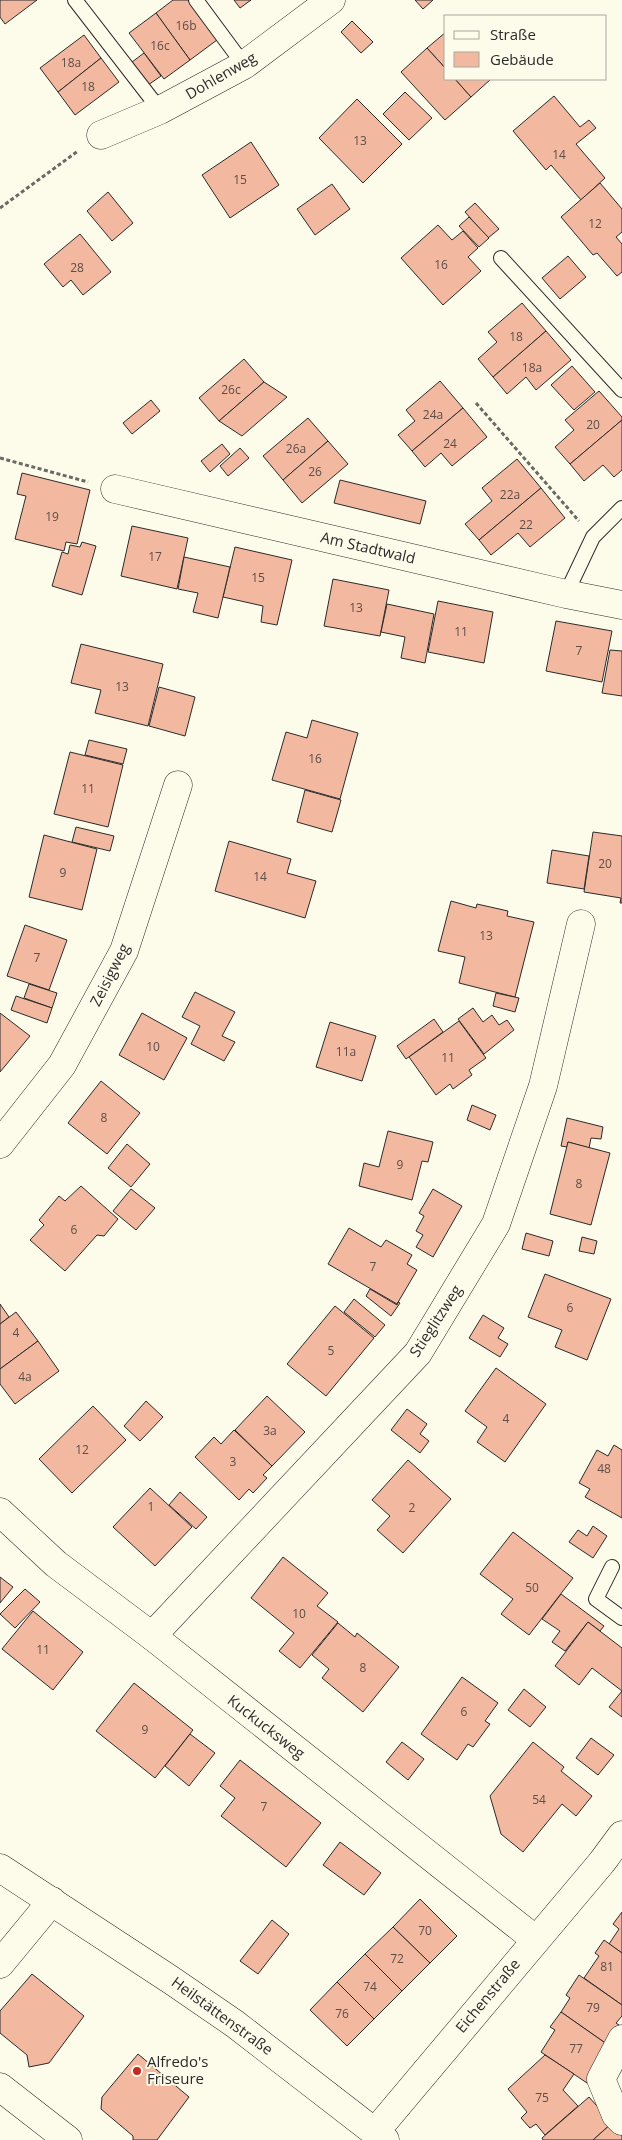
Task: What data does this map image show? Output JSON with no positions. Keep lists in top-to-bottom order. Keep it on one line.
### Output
{"streets":{"street":["Dohlenweg","Am Stadtwald","Zeisigweg","Stieglitzweg","Kuckucksweg","Eichenstraße","Heilstättenstraße"]},"crossings":[["Stieglitzweg","Kuckucksweg"],["Kuckucksweg","Eichenstraße"],["Eichenstraße","Heilstättenstraße"]],"places":["Alfredo's Friseure"],"house_numbers":["16b","16c","18a","18","13","14","15","12","16","28","18","18a","26c","24a","20","24","26a","26","22a","19","22","17","15","13","11","7","13","16","11","20","9","14","13","7","10","11a","11","8","9","8","6","7","6","4","5","4a","4","3a","12","3","48","1","2","50","10","11","8","6","9","54","7","70","72","81","74","79","76","77","75"],"legend":["Straße","Gebäude"]}
